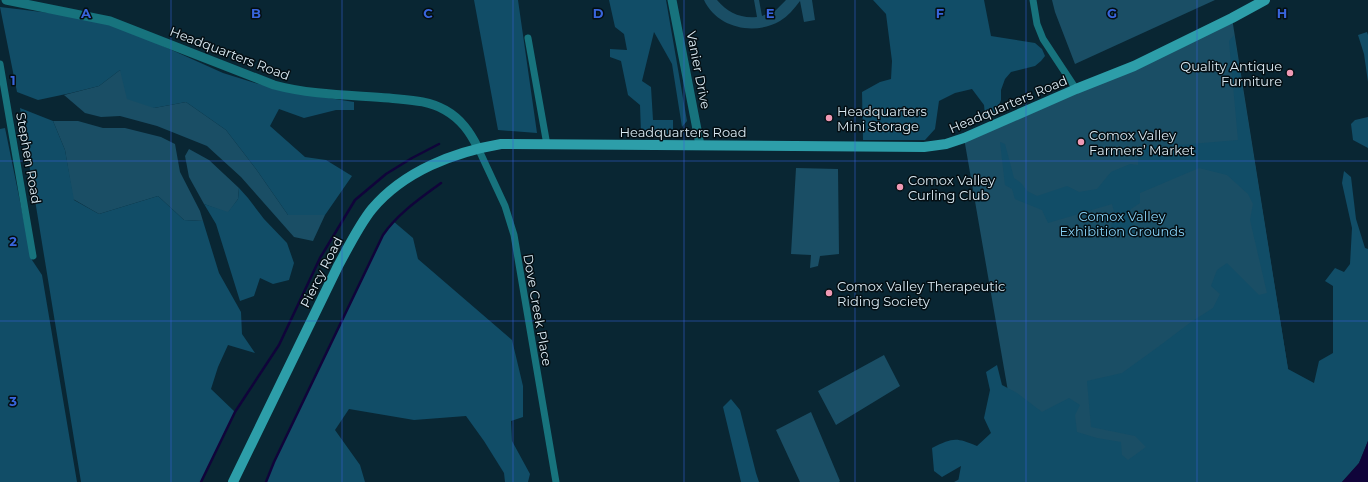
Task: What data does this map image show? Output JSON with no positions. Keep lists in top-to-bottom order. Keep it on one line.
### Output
{"streets":{"main road":["Headquarters Road","Piercy Road"],"street":["Vanier Drive","Stephen Road","Dove Creek Place"]},"crossings":[["Headquarters Road","Vanier Drive"],["Headquarters Road","Piercy Road"],["Headquarters Road","Dove Creek Place"],["Piercy Road","Dove Creek Place"]],"parks":["Comox Valley Exhibition Grounds"],"places":["Quality Antique Furniture","Headquarters Mini Storage","Comox Valley Farmers’ Market","Comox Valley Curling Club","Comox Valley Therapeutic Riding Society"],"grid":{"columns":["A","B","C","D","E","F","G","H"],"rows":["1","2","3"]}}
